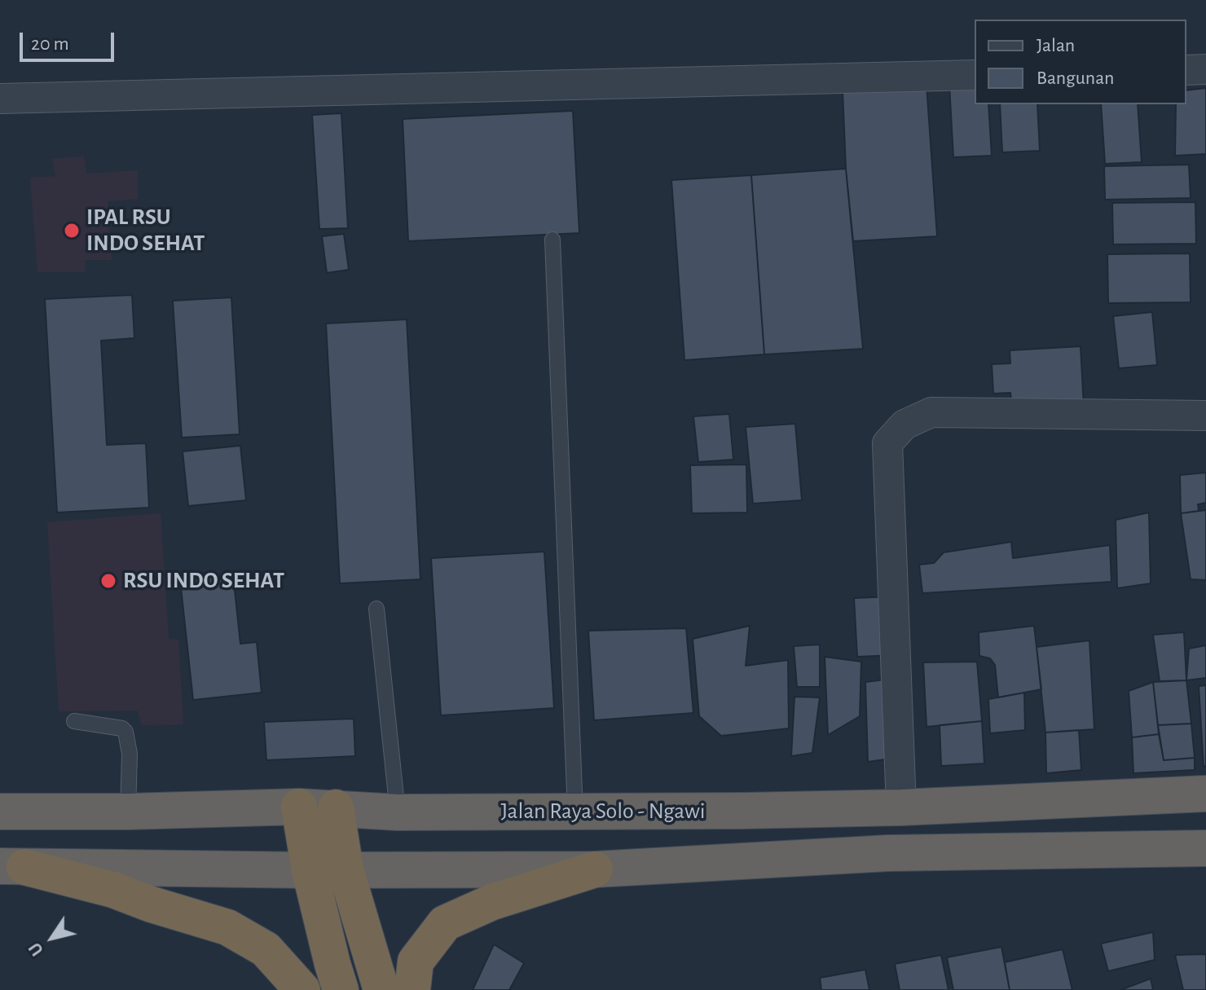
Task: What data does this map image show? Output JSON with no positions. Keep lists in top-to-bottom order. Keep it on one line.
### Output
{"streets":{"highway":["Jalan Raya Solo - Ngawi"]},"places":["IPAL RSU INDO SEHAT","RSU INDO SEHAT"],"legend":["Jalan","Bangunan"],"scale_bar":"20 m","north":"bottom left"}
